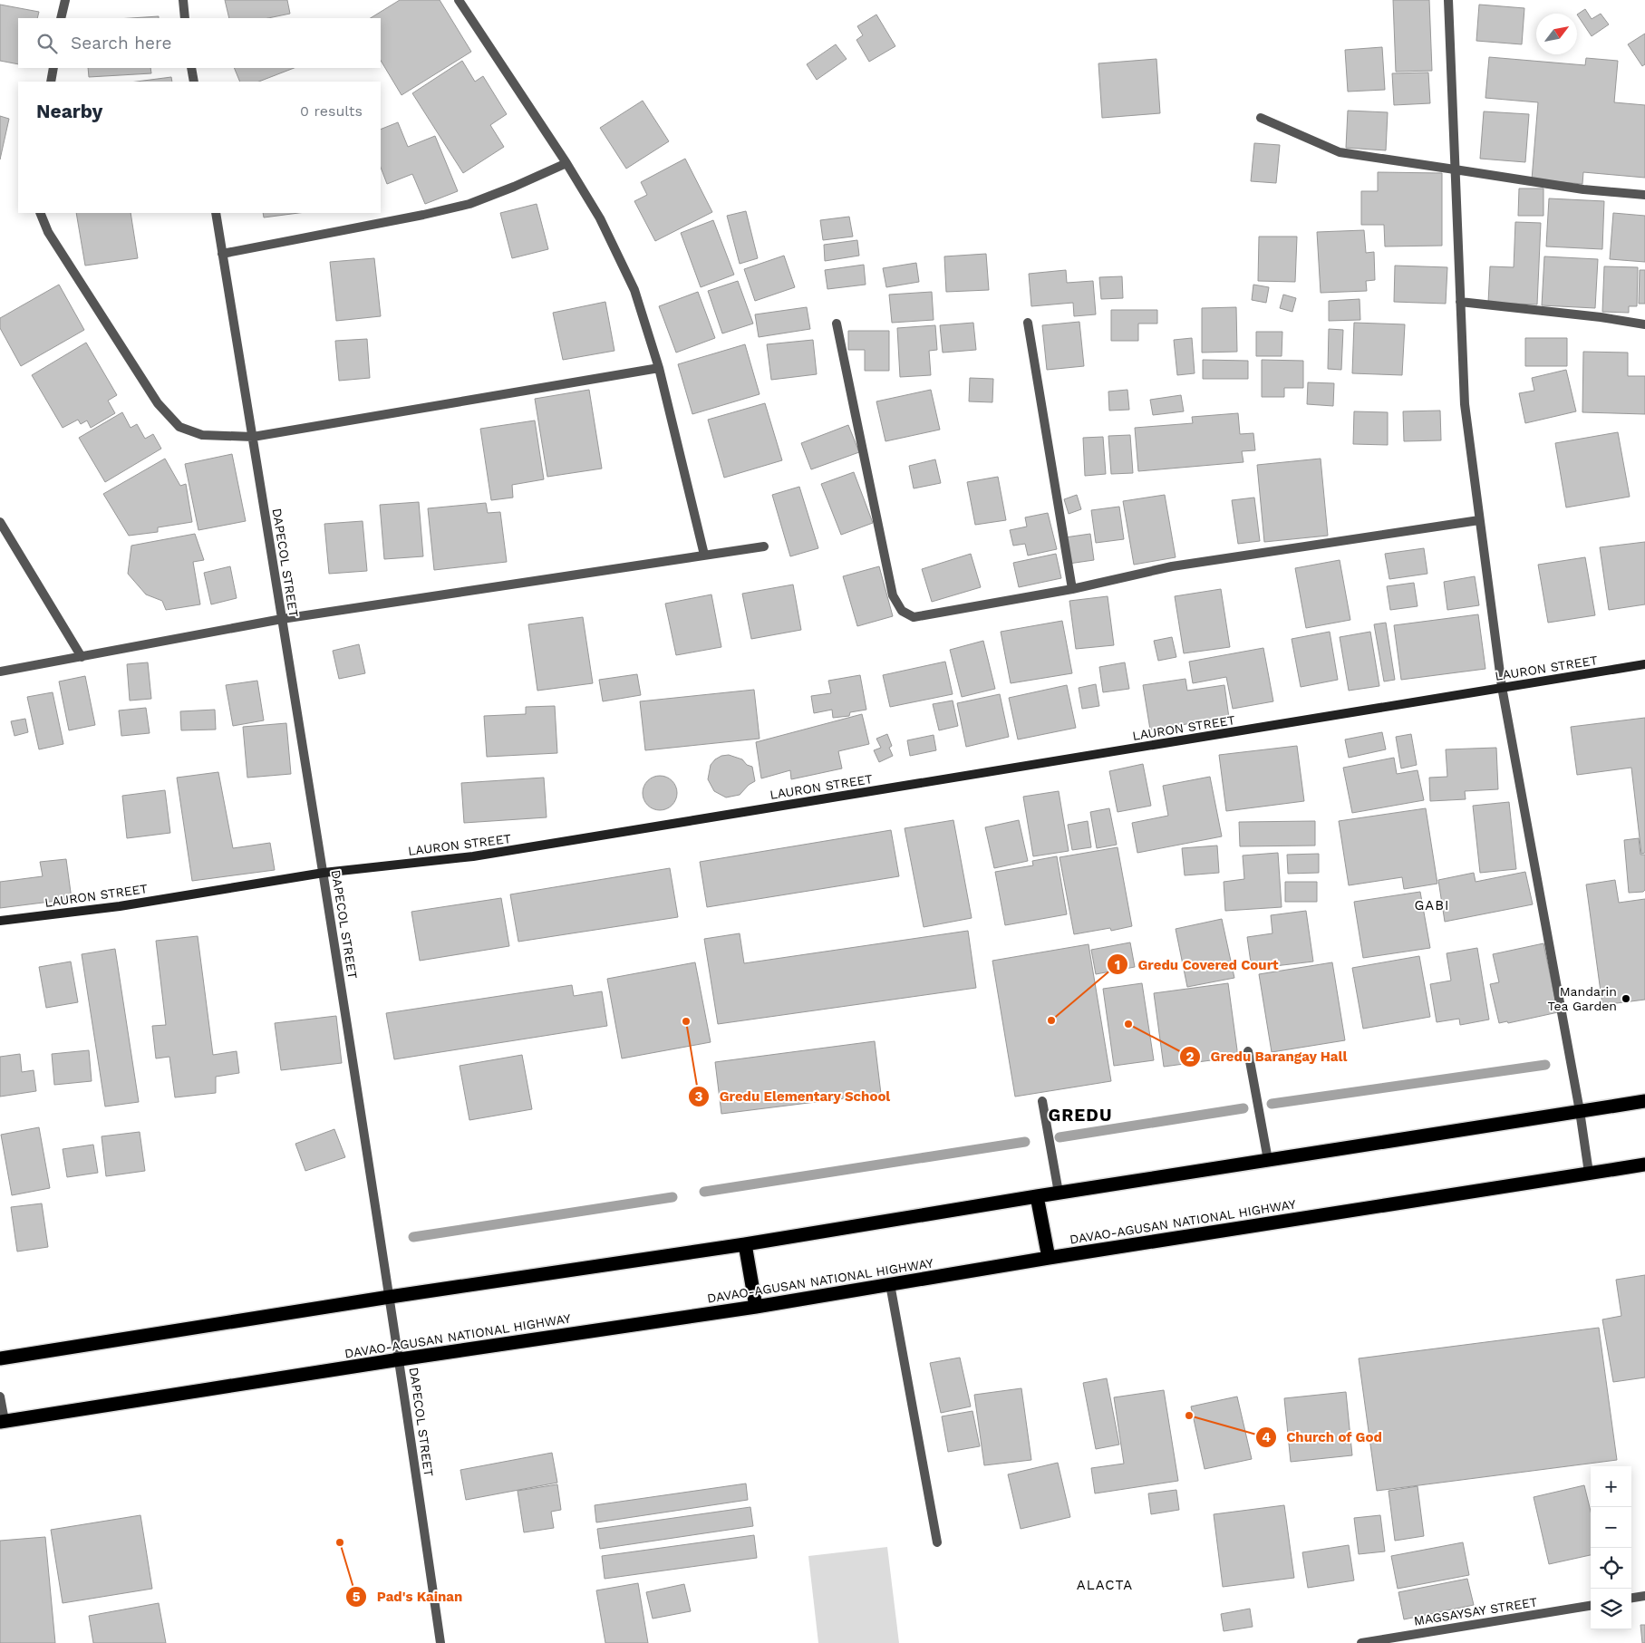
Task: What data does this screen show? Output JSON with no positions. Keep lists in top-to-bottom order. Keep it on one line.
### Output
{"streets":{"highway":["DAVAO-AGUSAN NATIONAL HIGHWAY"],"street":["DAPECOL STREET","LAURON STREET","MAGSAYSAY STREET"]},"crossings":[["DAPECOL STREET","LAURON STREET"],["DAPECOL STREET","DAVAO-AGUSAN NATIONAL HIGHWAY"]],"districts":["GABI","GREDU","ALACTA"],"places":["Mandarin Tea Garden","Gredu Covered Court","Gredu Elementary School","Gredu Barangay Hall","Church of God","Pad's Kainan"],"north":"top right","page":{"search":"Search here","heading":["Nearby","0 results"],"map_buttons":["+","−"]}}
